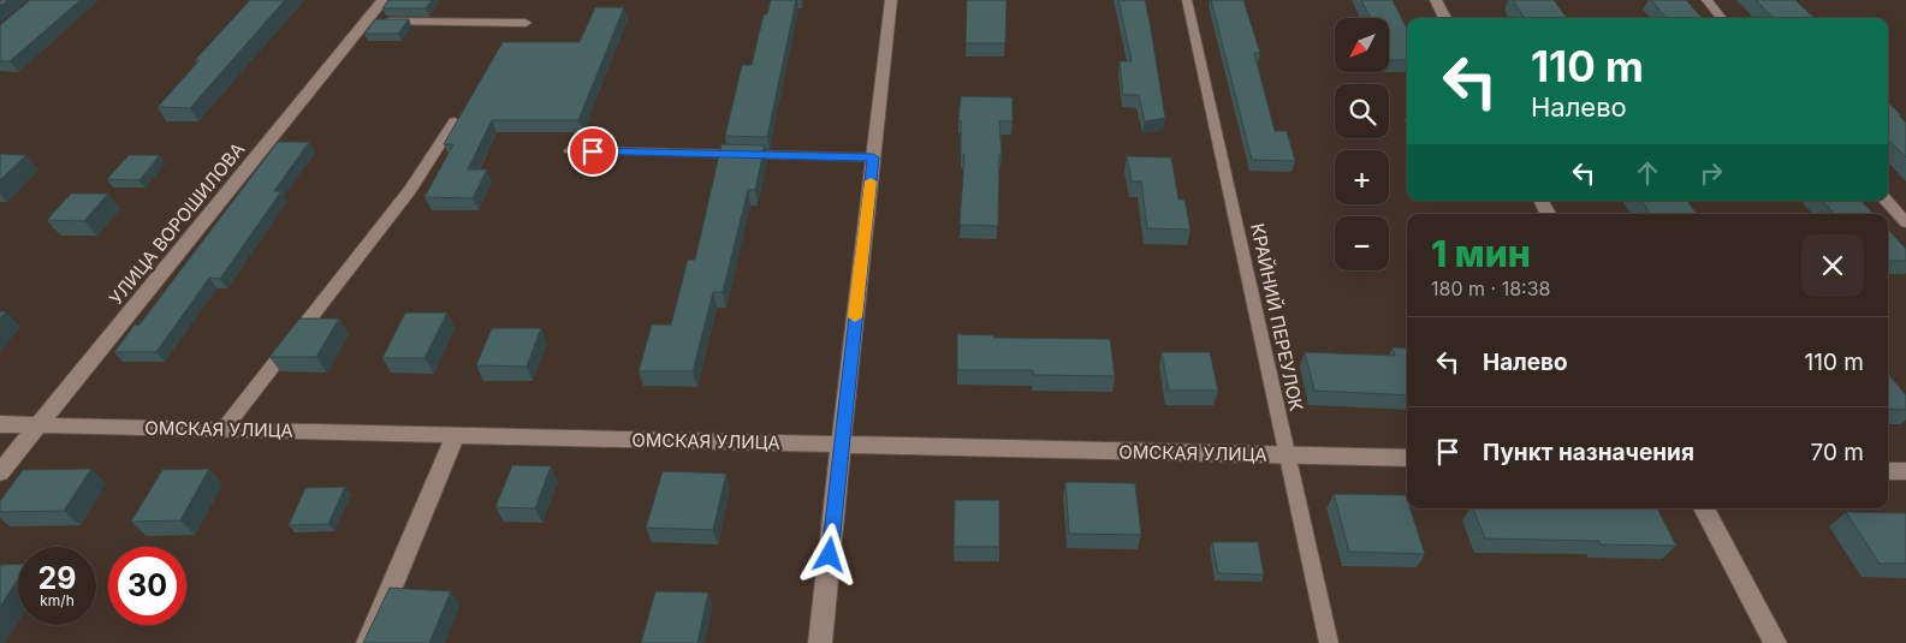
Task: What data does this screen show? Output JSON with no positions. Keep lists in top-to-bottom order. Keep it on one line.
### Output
{"streets":{"street":["УЛИЦА ВОРОШИЛОВА","ОМСКАЯ УЛИЦА"],"lane":["КРАЙНИЙ ПЕРЕУЛОК"]},"crossings":[["УЛИЦА ВОРОШИЛОВА","ОМСКАЯ УЛИЦА"],["КРАЙНИЙ ПЕРЕУЛОК","ОМСКАЯ УЛИЦА"]],"north":"bottom left","page":{"map_buttons":["+","−"],"turn":["110 m","Налево"],"heading":["1 мин","180 m · 18:38"],"list":[{"name":"Налево","value":"110 m"},{"name":"Пункт назначения","value":"70 m"}],"speed":"29 km/h","limit":"30"}}
